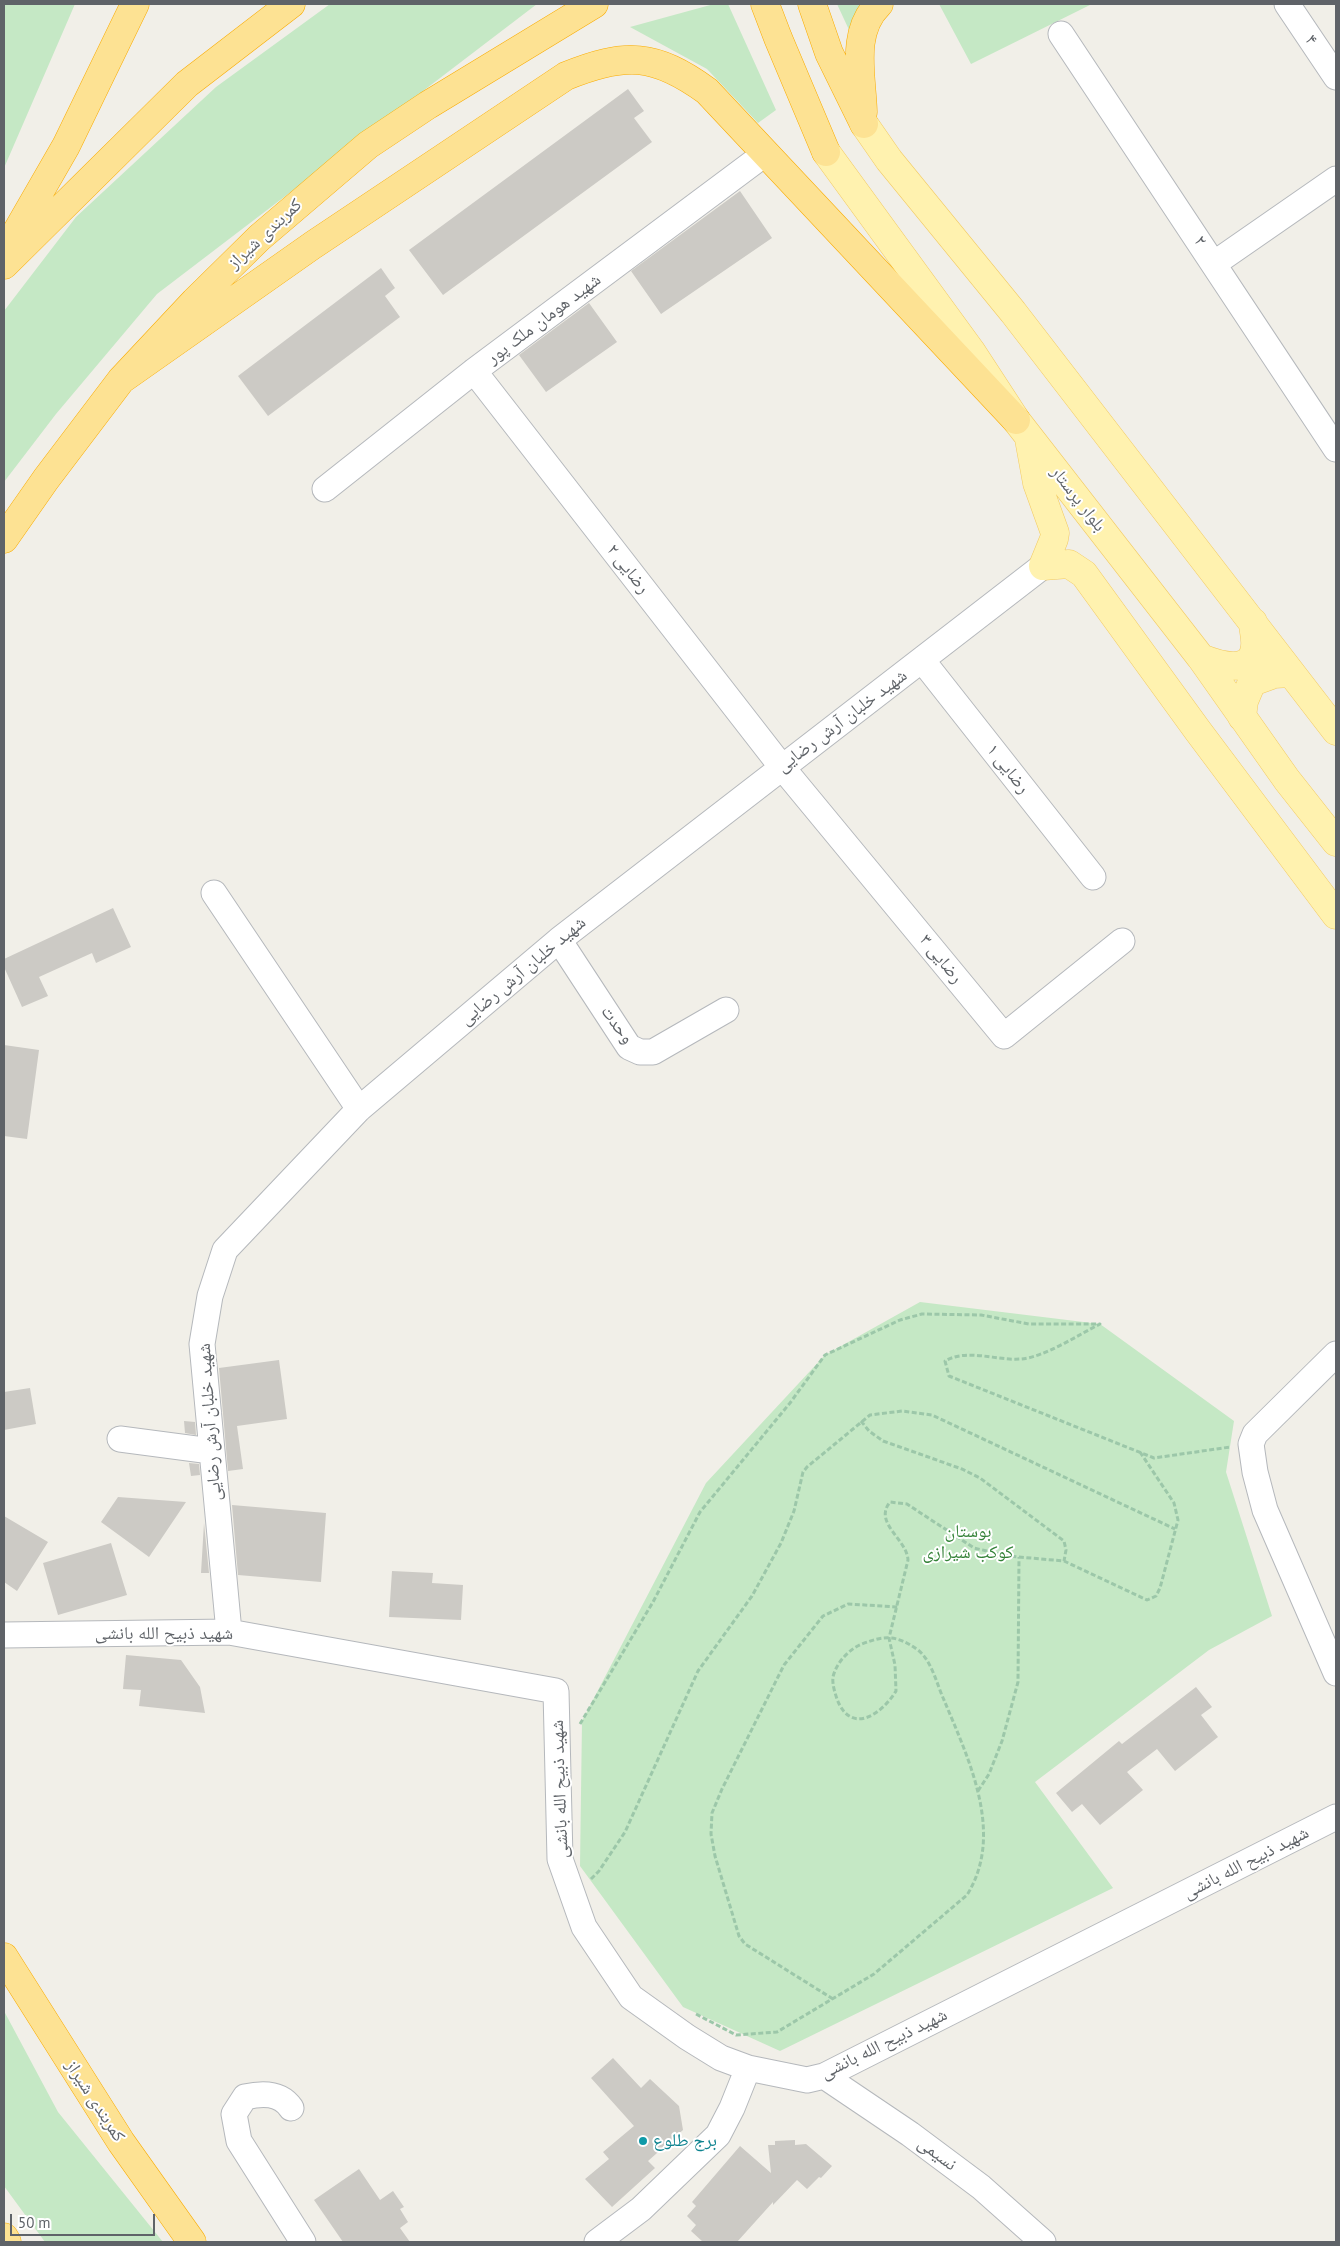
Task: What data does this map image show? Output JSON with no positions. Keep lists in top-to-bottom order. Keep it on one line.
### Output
{"streets":{"highway":["کمربندی شیراز"],"main road":["بلوار پرستار","شهید خلبان آرش رضایی"],"street":["۴","۲","شهید هومان ملک پور","رضایی ۲","رضایی ۱","رضایی ۳","وحدت","شهید ذبیح الله بانشی","نسیمی"]},"crossings":[["شهید هومان ملک پور","رضایی ۲"],["بلوار پرستار","شهید خلبان آرش رضایی"],["رضایی ۲","شهید خلبان آرش رضایی"],["رضایی ۲","رضایی ۳"],["شهید خلبان آرش رضایی","رضایی ۱"],["شهید خلبان آرش رضایی","رضایی ۳"],["شهید خلبان آرش رضایی","وحدت"],["شهید خلبان آرش رضایی","شهید ذبیح الله بانشی"],["شهید ذبیح الله بانشی","نسیمی"]],"parks":["بوستان کوکب شیرازی"],"places":["برج طلوع"],"scale_bar":"50 m"}
